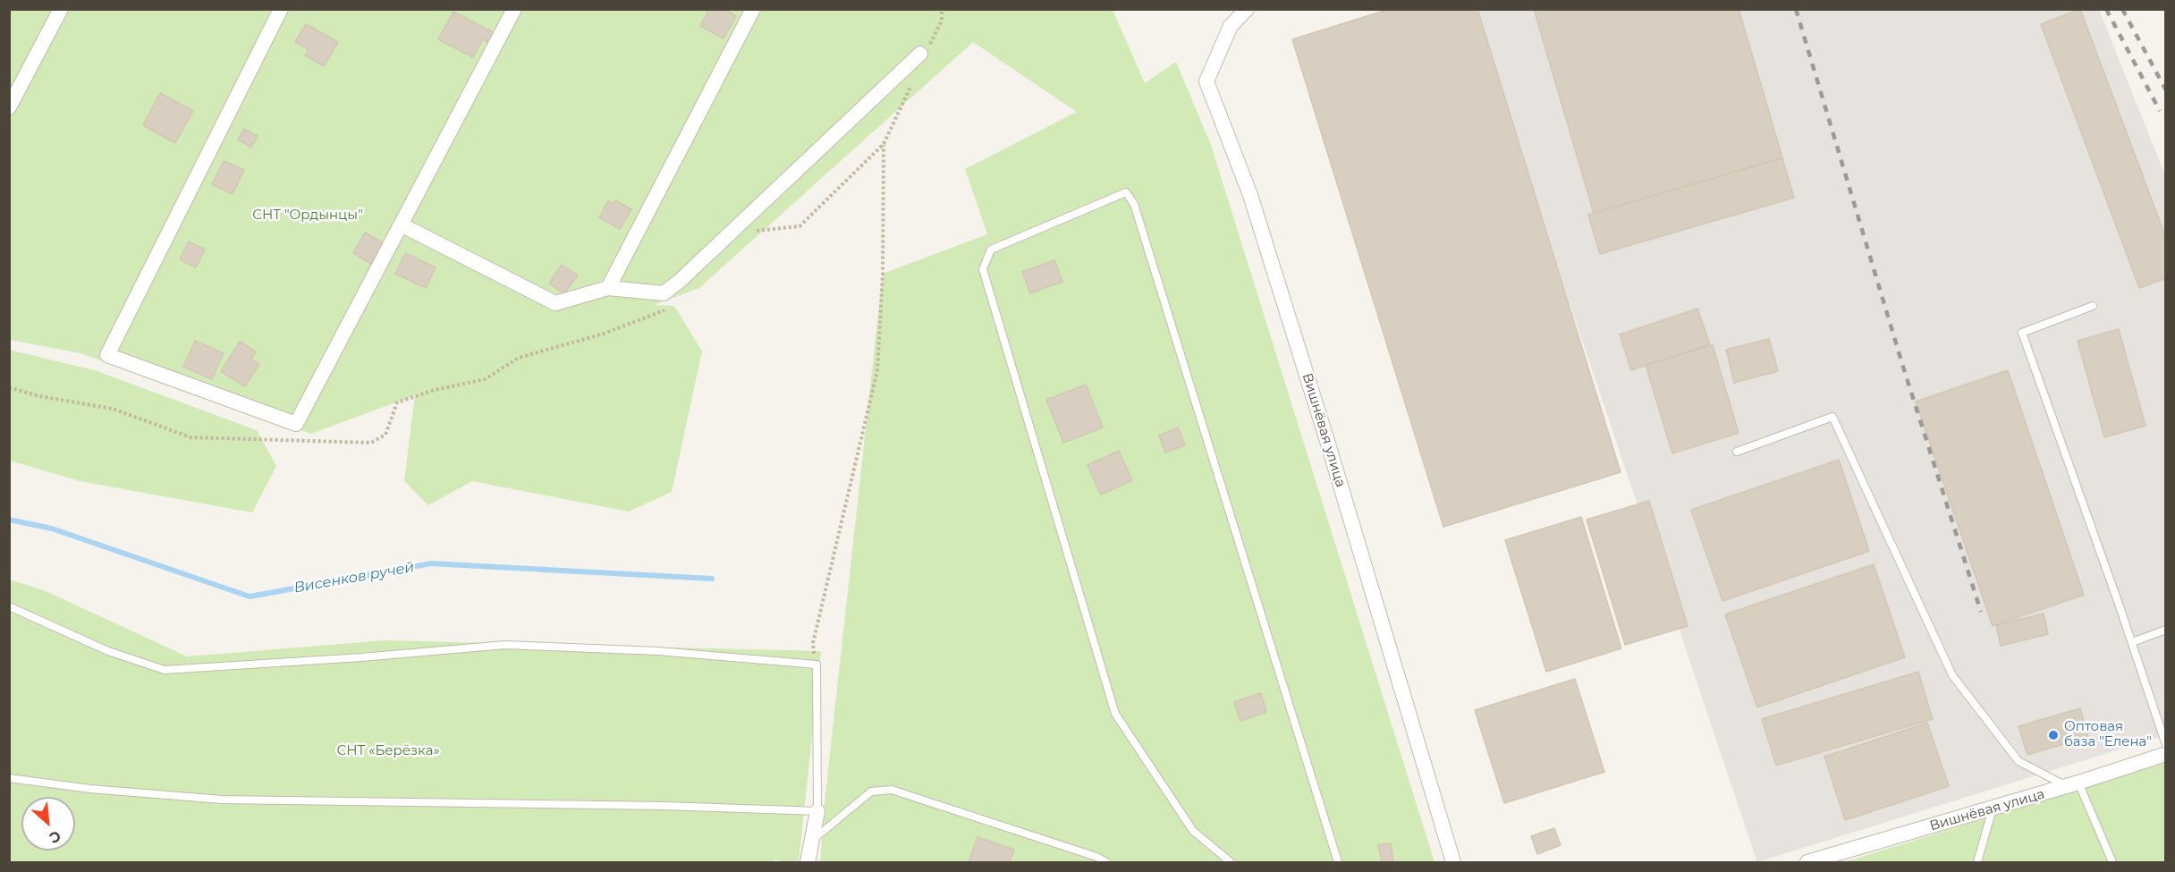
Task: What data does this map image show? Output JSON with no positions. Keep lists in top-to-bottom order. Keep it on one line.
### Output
{"streets":{"street":["Вишнёвая улица"]},"water":["Висенков ручей"],"parks":["СНТ \"Ордынцы\"","СНТ «Берёзка»"],"places":["Оптовая база \"Елена\""],"north":"bottom right"}
